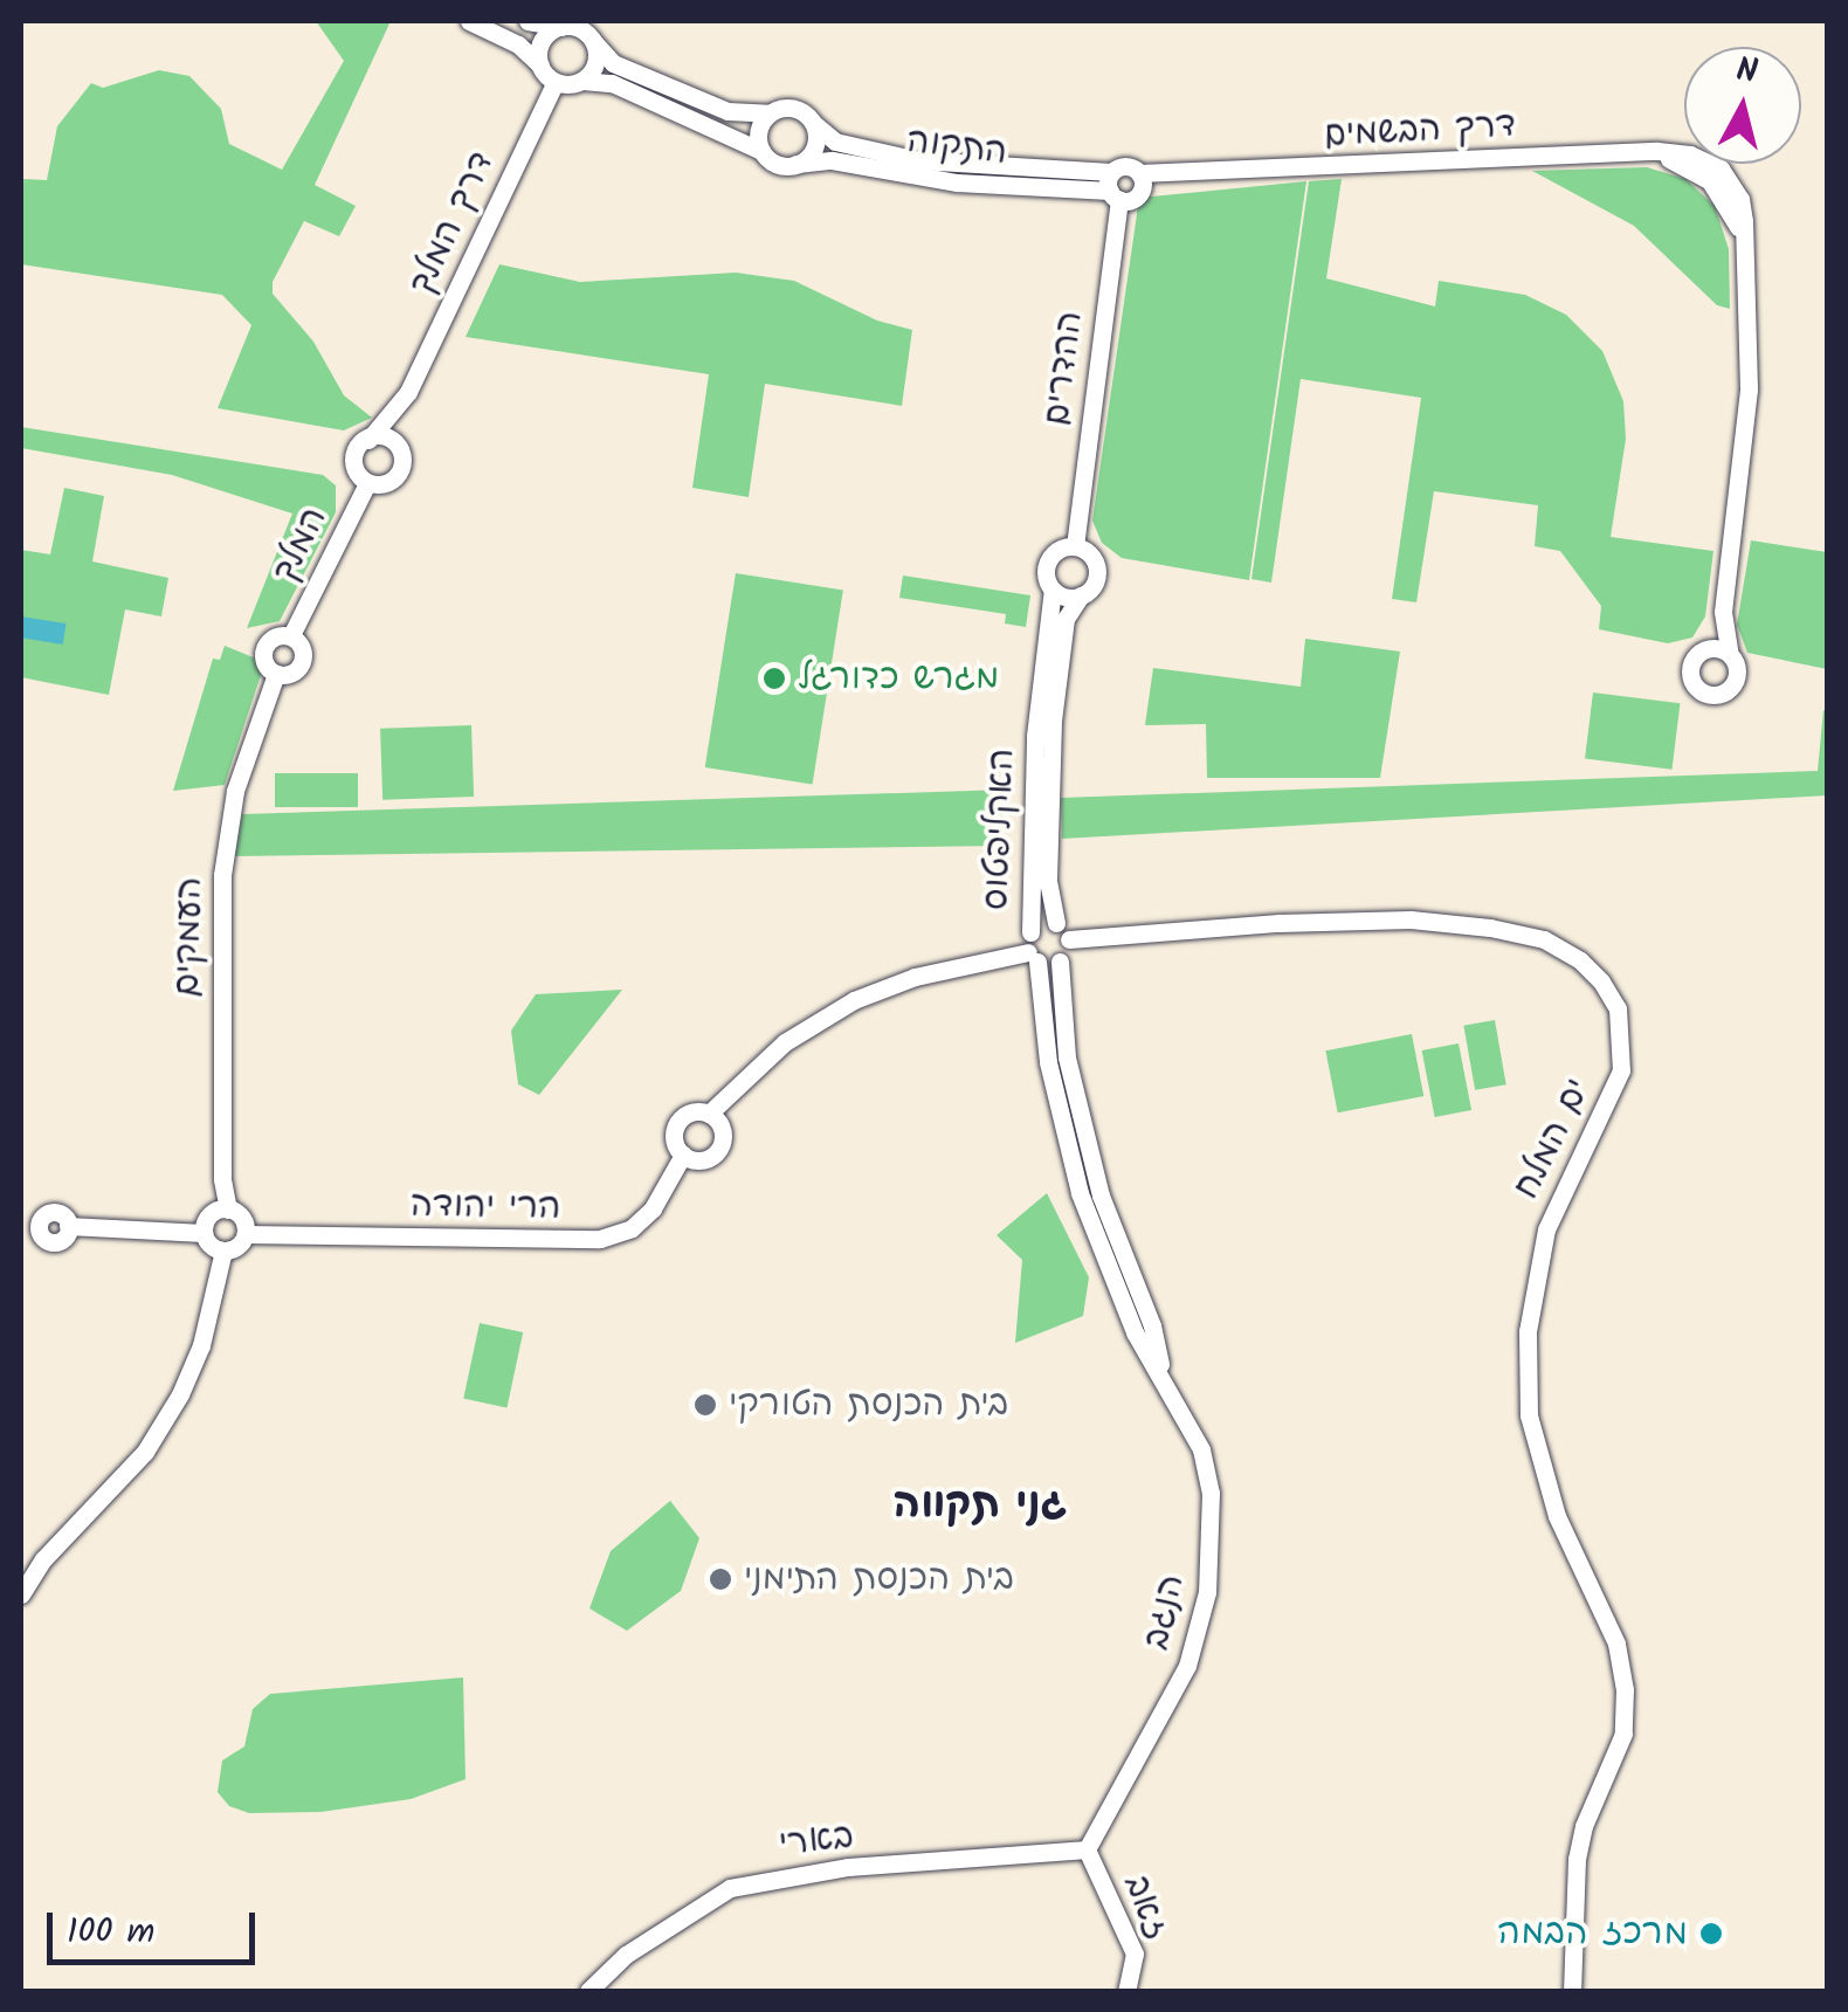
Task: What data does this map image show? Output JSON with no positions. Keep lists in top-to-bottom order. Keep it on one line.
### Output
{"streets":{"street":["דרך הבשמים","התקוה","דרך המלך","ההדרים","המלך","האקליפטוס","העמקים","ים המלח","הרי יהודה","הנגב","בארי","זאב"]},"crossings":[["התקוה","ההדרים"],["ההדרים","האקליפטוס"],["המלך","העמקים"],["האקליפטוס","הנגב"],["העמקים","הרי יהודה"],["הנגב","בארי"],["הנגב","זאב"],["בארי","זאב"]],"districts":["גני תקווה"],"places":["מגרש כדורגל","בית הכנסת הטורקי","בית הכנסת התימני","מרכז הבמה"],"scale_bar":"100 m","north":"top"}
